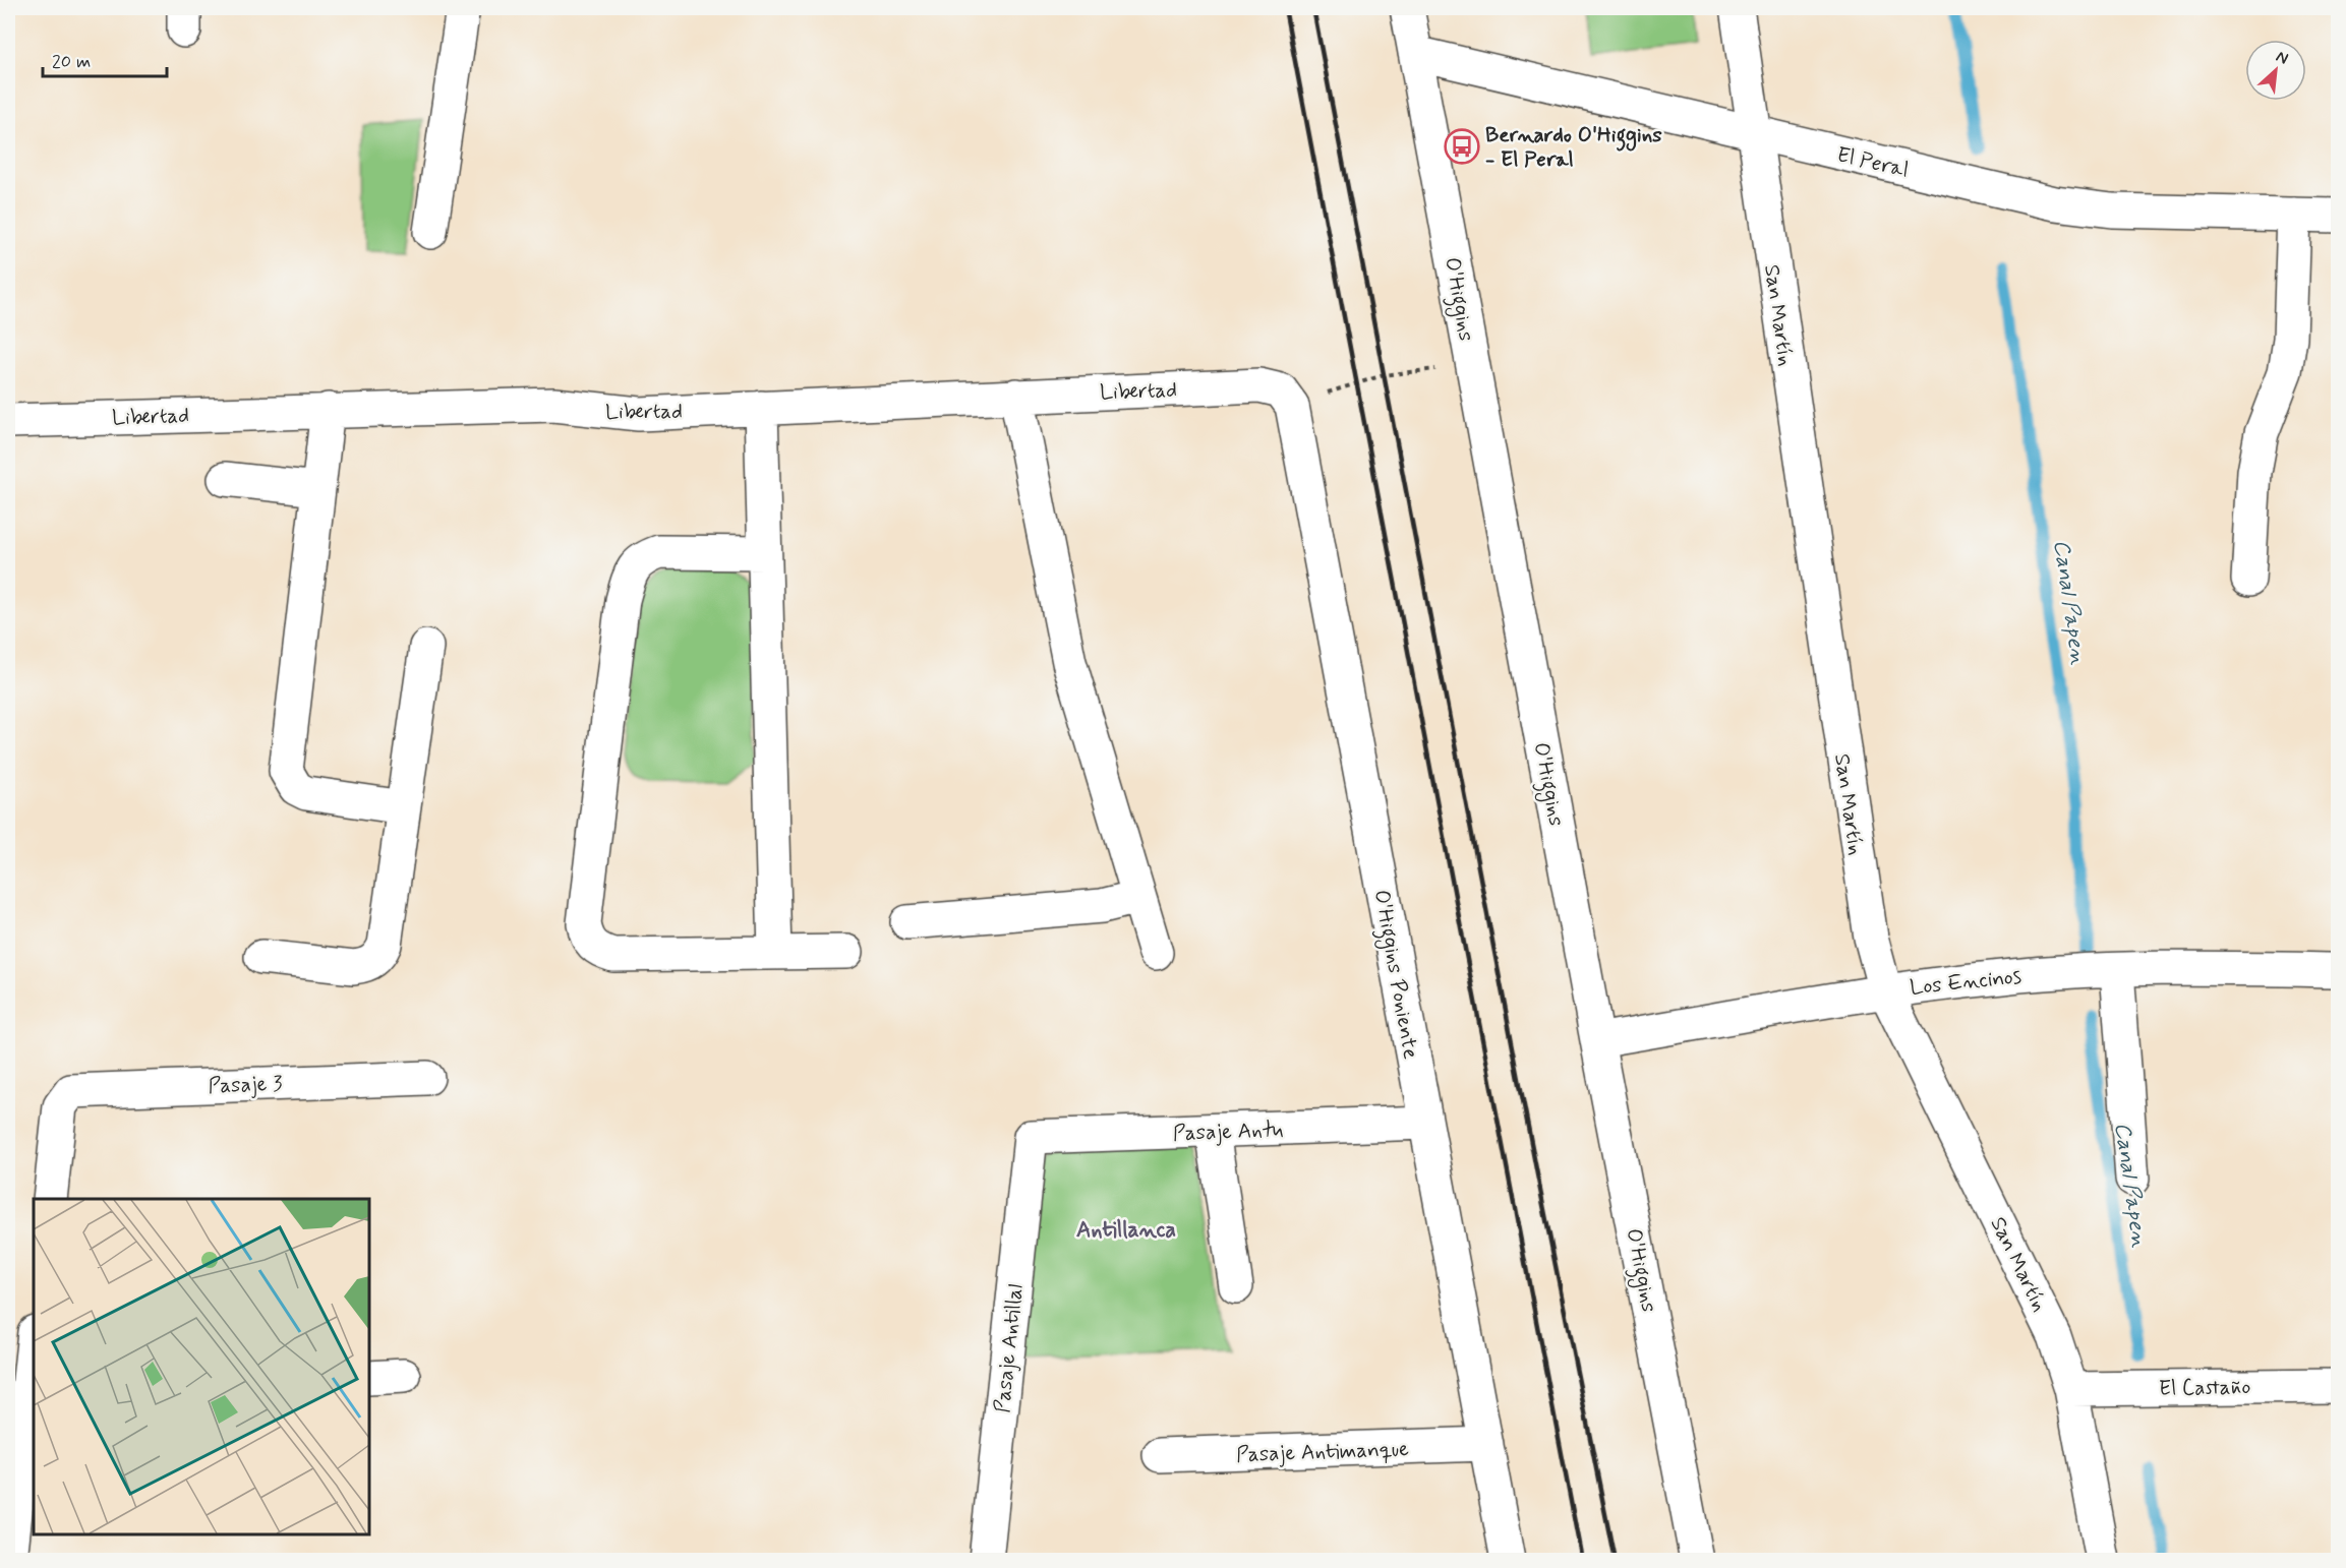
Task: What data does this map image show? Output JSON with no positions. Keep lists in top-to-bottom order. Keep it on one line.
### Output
{"streets":{"street":["El Peral","O'Higgins","San Martín","Libertad","O'Higgins Poniente","Los Encinos","Pasaje 3","Pasaje Antu","Pasaje Antillal","El Castaño","Pasaje Antimanque"]},"crossings":[["El Peral","O'Higgins"],["El Peral","San Martín"],["O'Higgins","Los Encinos"],["San Martín","Los Encinos"],["San Martín","El Castaño"],["Libertad","O'Higgins Poniente"],["O'Higgins Poniente","Pasaje Antu"],["O'Higgins Poniente","Pasaje Antimanque"],["Pasaje Antu","Pasaje Antillal"]],"districts":["Antillanca"],"water":["Canal Papen"],"places":{"bus stop":["Bernardo O'Higgins - El Peral"]},"scale_bar":"20 m","north":"top right"}
